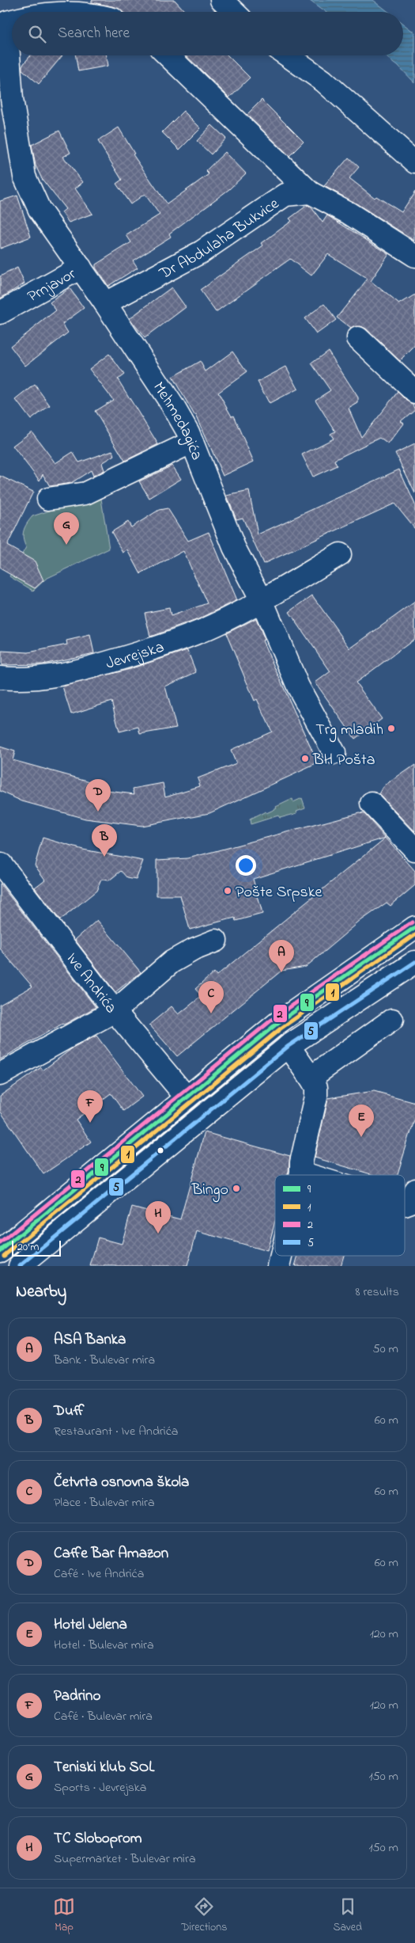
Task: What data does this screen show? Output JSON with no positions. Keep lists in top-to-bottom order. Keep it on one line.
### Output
{"streets":{"street":["Dr Abdulaha Bukvice","Prnjavor","Mehmedagića","Jevrejska","Ive Andrića"]},"crossings":[["Dr Abdulaha Bukvice","Mehmedagića"],["Prnjavor","Mehmedagića"],["Mehmedagića","Jevrejska"]],"places":["Trg mladih","BH Pošta","Pošte Srpske","Bingo"],"lines":["transit line 2","transit line 9","transit line 1","transit line 5"],"legend":["9","1","2","5"],"scale_bar":"20 m","page":{"search":"Search here","pins":["G","D","B","A","C","F","E","H"],"scale":"20 m","heading":["Nearby","8 results"],"list":[{"mark":"A","name":"ASA Banka","note":"Bank · Bulevar mira","value":"50 m"},{"mark":"B","name":"Duff","note":"Restaurant · Ive Andrića","value":"60 m"},{"mark":"C","name":"Četvrta osnovna škola","note":"Place · Bulevar mira","value":"60 m"},{"mark":"D","name":"Caffe Bar Amazon","note":"Café · Ive Andrića","value":"60 m"},{"mark":"E","name":"Hotel Jelena","note":"Hotel · Bulevar mira","value":"120 m"},{"mark":"F","name":"Padrino","note":"Café · Bulevar mira","value":"120 m"},{"mark":"G","name":"Teniski klub SOL","note":"Sports · Jevrejska","value":"150 m"},{"mark":"H","name":"TC Sloboprom","note":"Supermarket · Bulevar mira","value":"150 m"}],"nav":["Map","Directions","Saved"]}}
